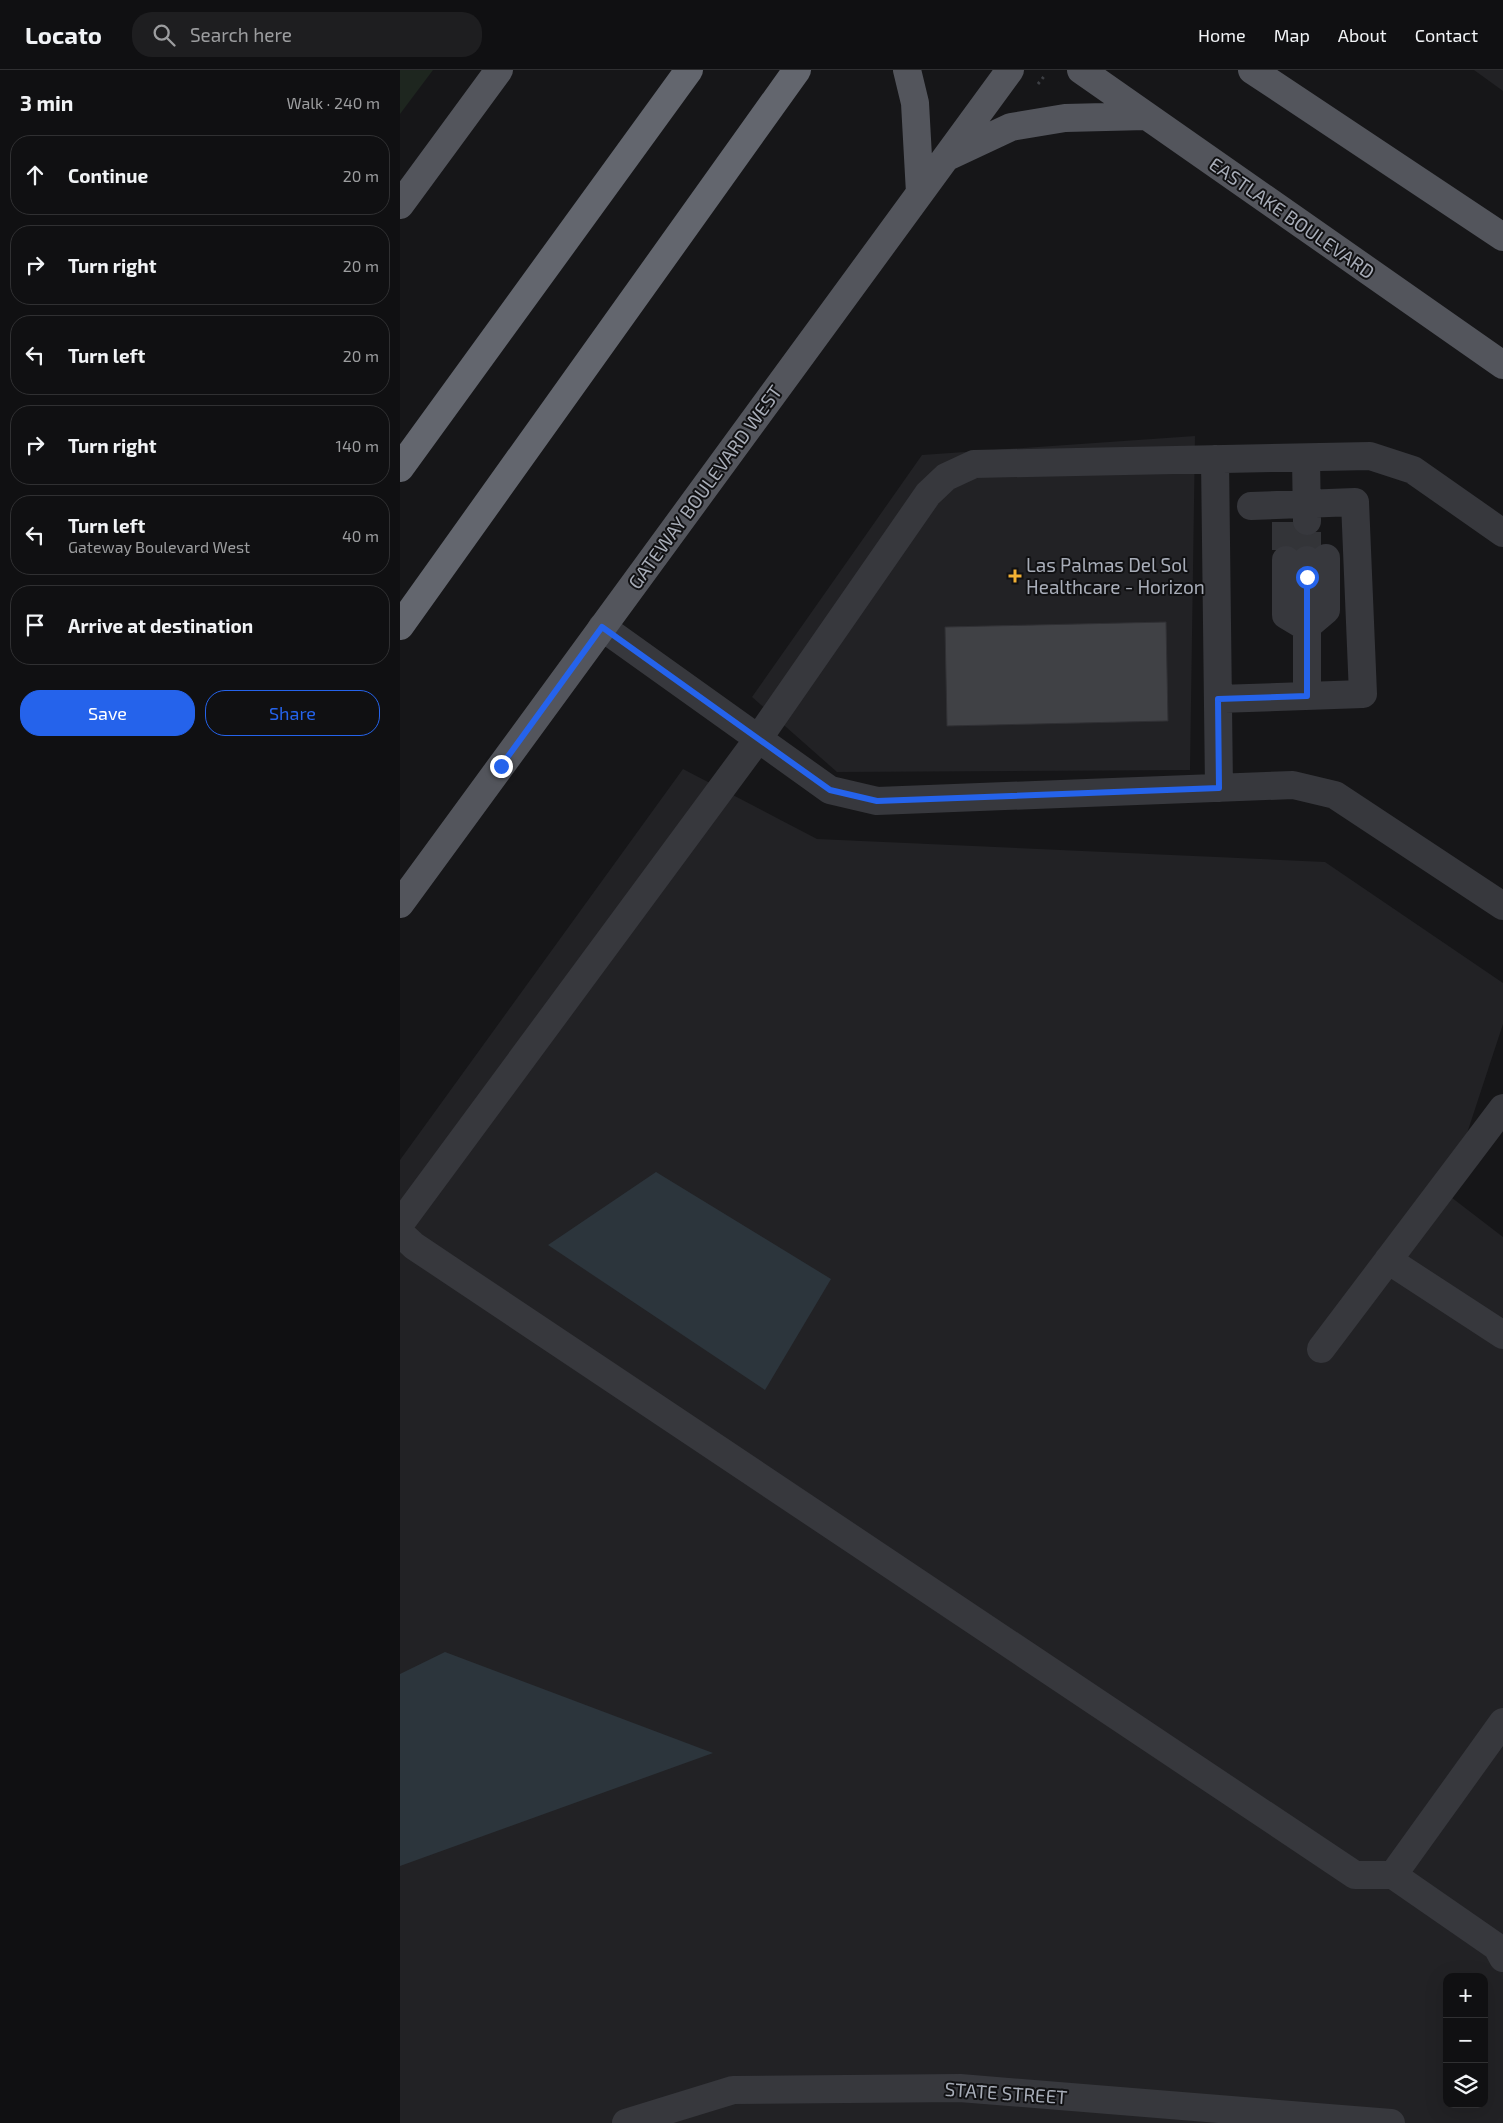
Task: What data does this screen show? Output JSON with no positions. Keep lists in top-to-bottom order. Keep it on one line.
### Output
{"streets":{"main road":["EASTLAKE BOULEVARD","GATEWAY BOULEVARD WEST"],"street":["STATE STREET"]},"places":{"health":["Las Palmas Del Sol Healthcare - Horizon"]},"page":{"header":"Locato","search":"Search here","nav":["Home","Map","About","Contact"],"heading":["3 min","Walk · 240 m"],"list":[["Continue","20 m"],["Turn right","20 m"],["Turn left","20 m"],["Turn right","140 m"],["Turn left","Gateway Boulevard West","40 m"],"Arrive at destination"],"buttons":["Save","Share"],"map_buttons":["+","−"]}}
